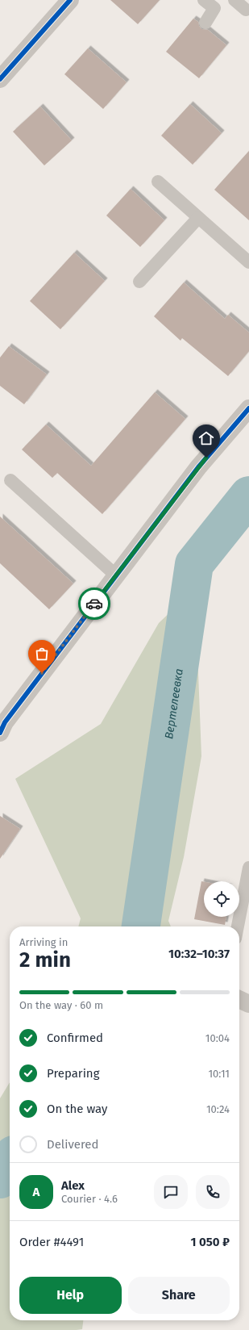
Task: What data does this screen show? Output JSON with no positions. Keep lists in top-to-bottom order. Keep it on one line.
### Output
{"water":["Вертелеевка"],"page":{"heading":["2 min","Arriving in","10:32–10:37"],"panel":["Alex","Courier · 4.6","Order #4491","1 050 ₽"],"bar":"On the way · 60 m","list":[["Confirmed","10:04"],["Preparing","10:11"],["On the way","10:24"],"Delivered"],"round":"A","buttons":["Help","Share"]}}
